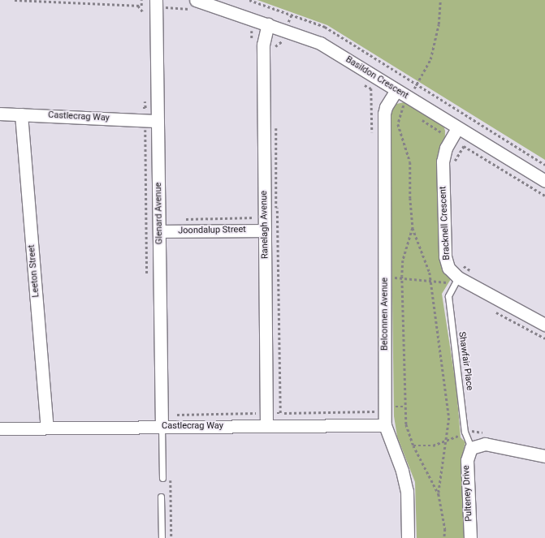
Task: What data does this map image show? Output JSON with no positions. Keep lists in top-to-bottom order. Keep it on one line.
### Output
{"streets":{"street":["Basildon Crescent","Castlecrag Way","Glenard Avenue","Bracknell Crescent","Ranelagh Avenue","Joondalup Street","Leeton Street","Belconnen Avenue","Pulteney Drive"],"lane":["Shawfair Place"]},"crossings":[["Basildon Crescent","Bracknell Crescent"],["Basildon Crescent","Ranelagh Avenue"],["Basildon Crescent","Belconnen Avenue"],["Castlecrag Way","Glenard Avenue"],["Castlecrag Way","Ranelagh Avenue"],["Castlecrag Way","Leeton Street"],["Castlecrag Way","Belconnen Avenue"],["Glenard Avenue","Joondalup Street"],["Bracknell Crescent","Shawfair Place"],["Ranelagh Avenue","Joondalup Street"],["Shawfair Place","Pulteney Drive"]]}
